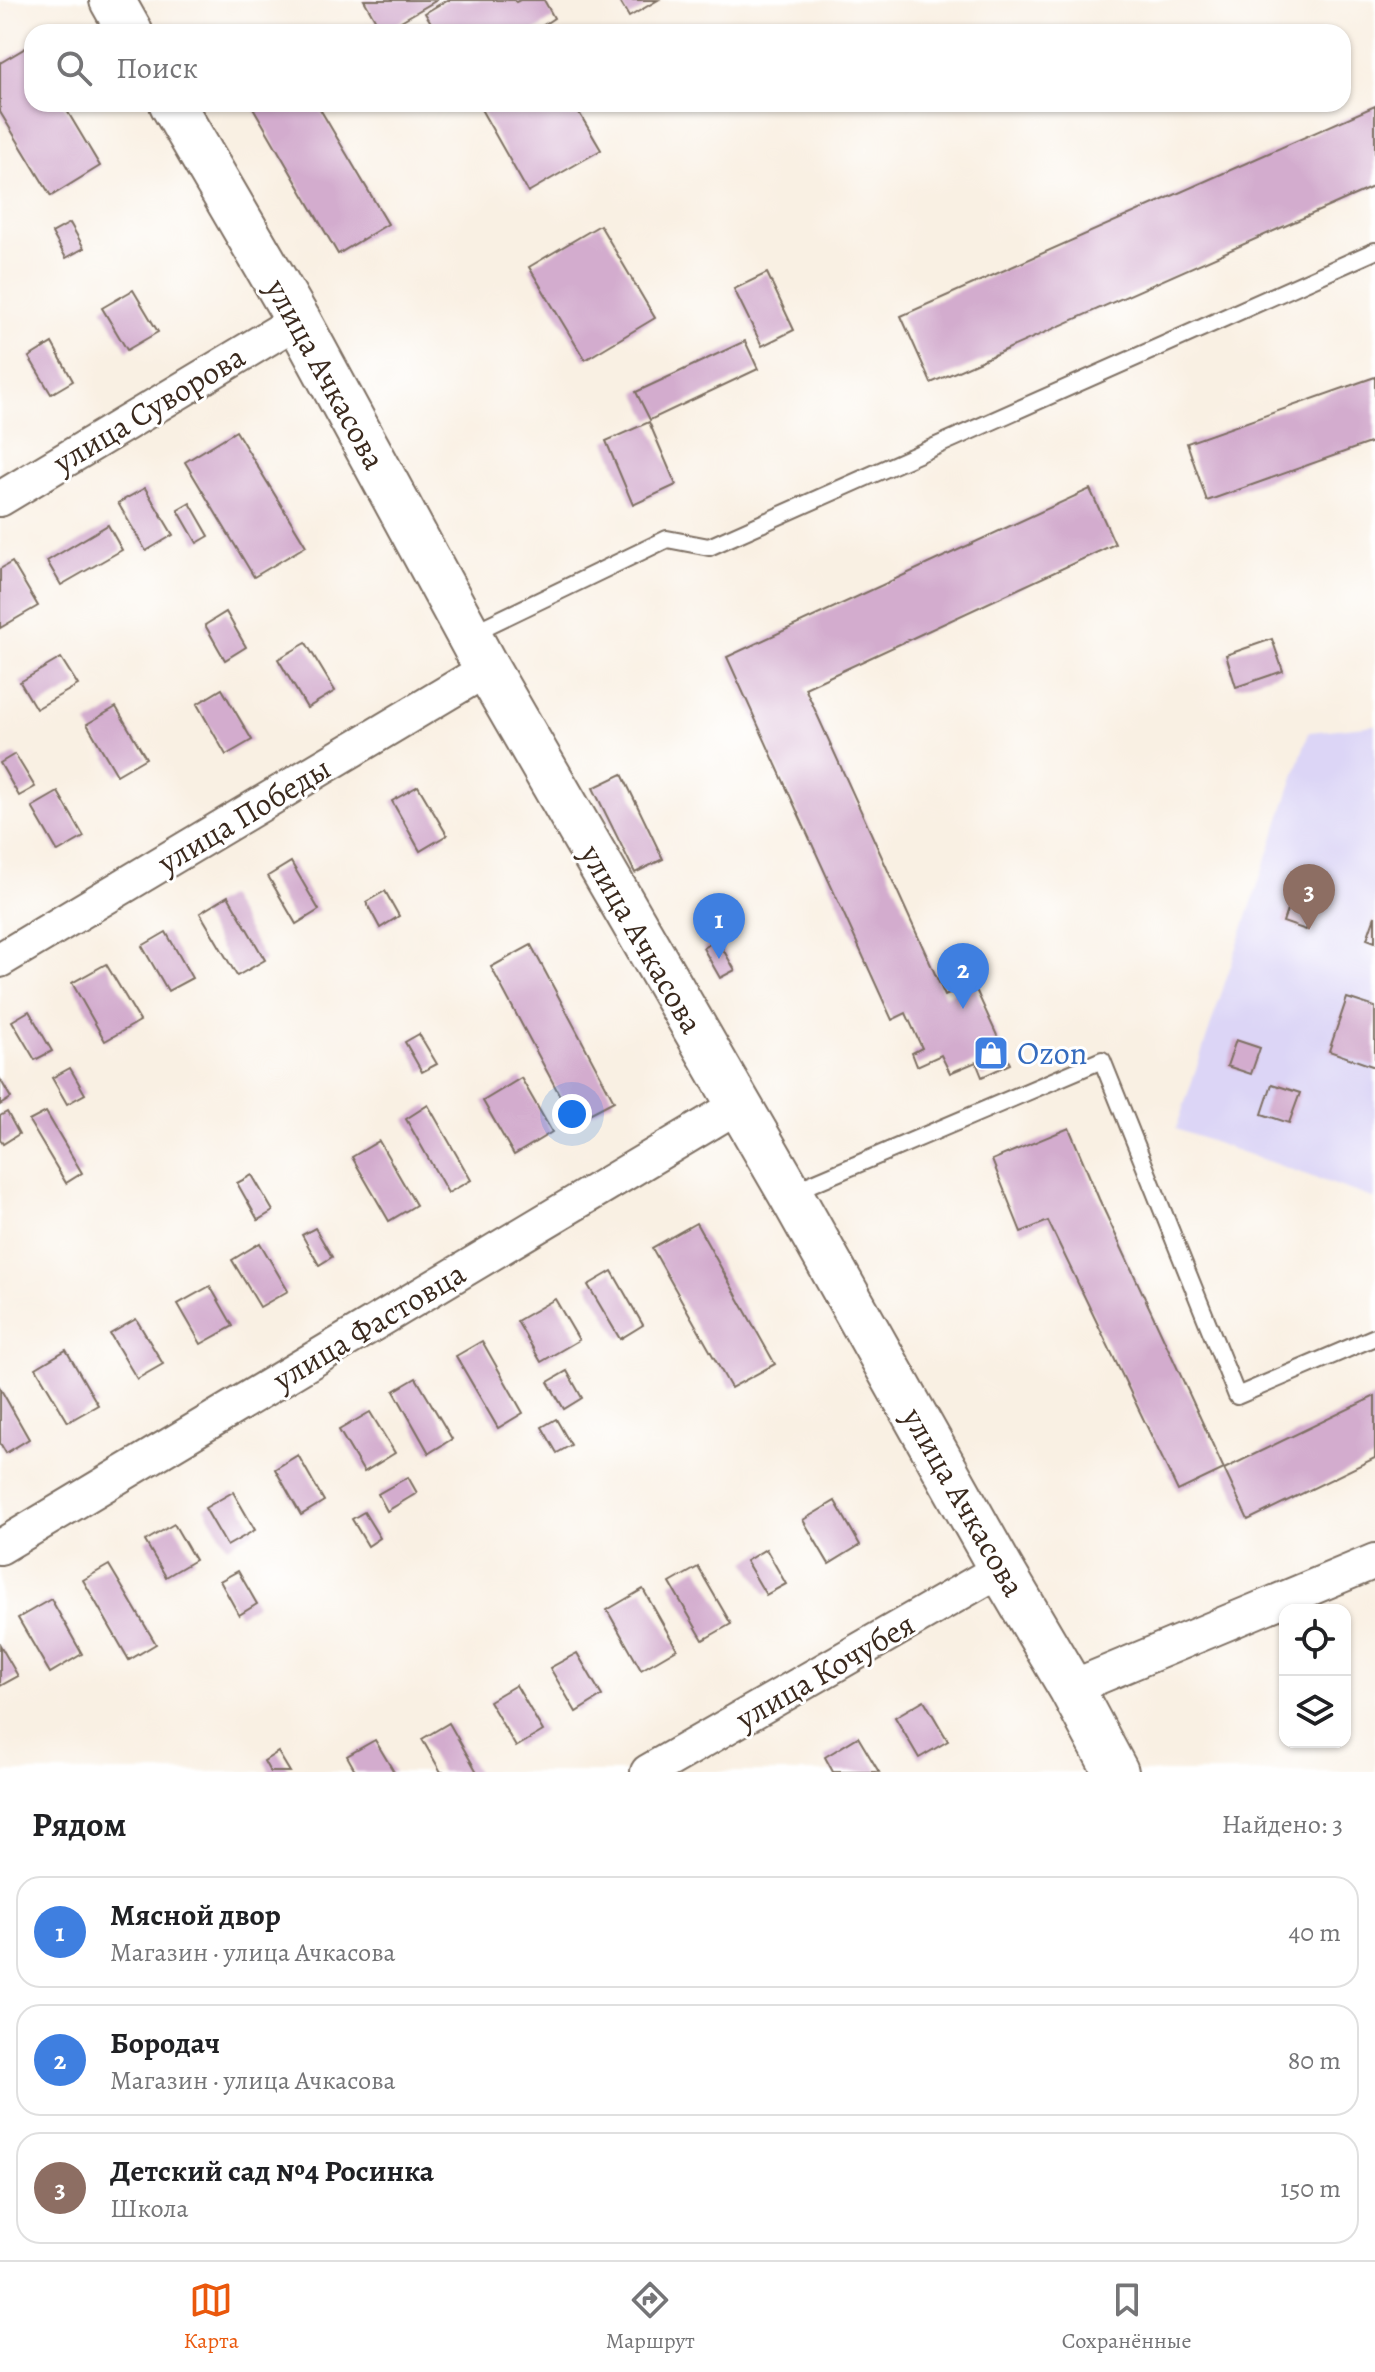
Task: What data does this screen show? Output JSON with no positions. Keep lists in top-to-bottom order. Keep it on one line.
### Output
{"streets":{"street":["улица Ачкасова","улица Суворова","улица Победы","улица Фастовца","улица Кочубея"]},"crossings":[["улица Ачкасова","улица Суворова"],["улица Ачкасова","улица Победы"],["улица Ачкасова","улица Фастовца"],["улица Ачкасова","улица Кочубея"]],"places":{"shop":["Ozon"]},"page":{"search":"Поиск","pins":["3","1","2"],"heading":["Рядом","Найдено: 3"],"list":[{"mark":"1","name":"Мясной двор","note":"Магазин · улица Ачкасова","value":"40 m"},{"mark":"2","name":"Бородач","note":"Магазин · улица Ачкасова","value":"80 m"},{"mark":"3","name":"Детский сад №4 Росинка","note":"Школа","value":"150 m"}],"nav":["Карта","Маршрут","Сохранённые"]}}
